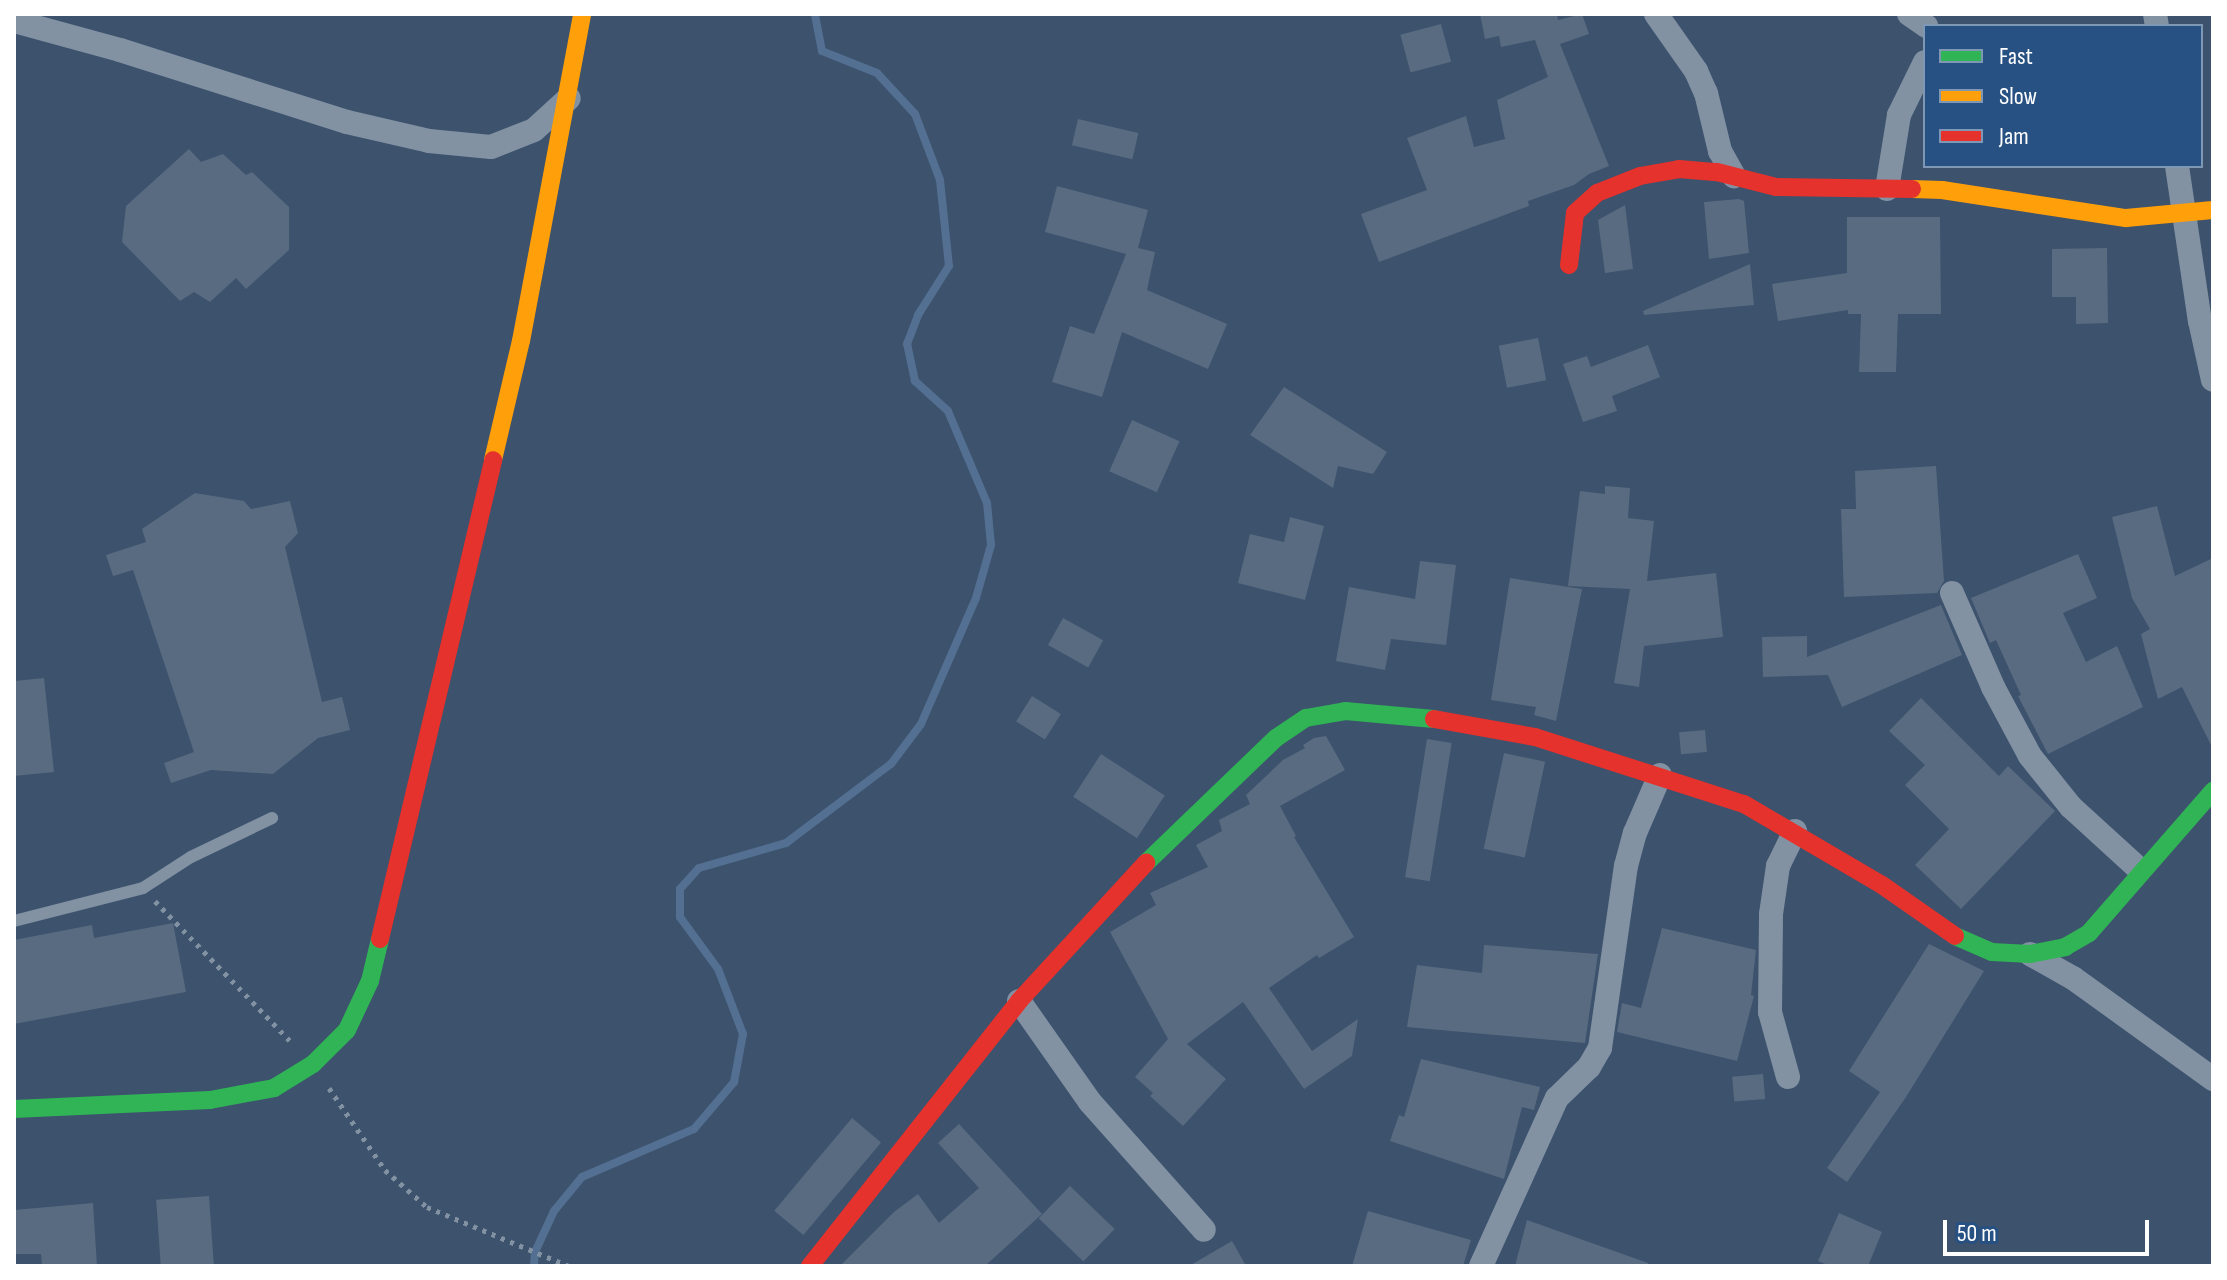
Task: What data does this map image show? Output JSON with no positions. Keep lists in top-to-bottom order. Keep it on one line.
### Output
{"legend":["Fast","Slow","Jam"],"scale_bar":"50 m"}
